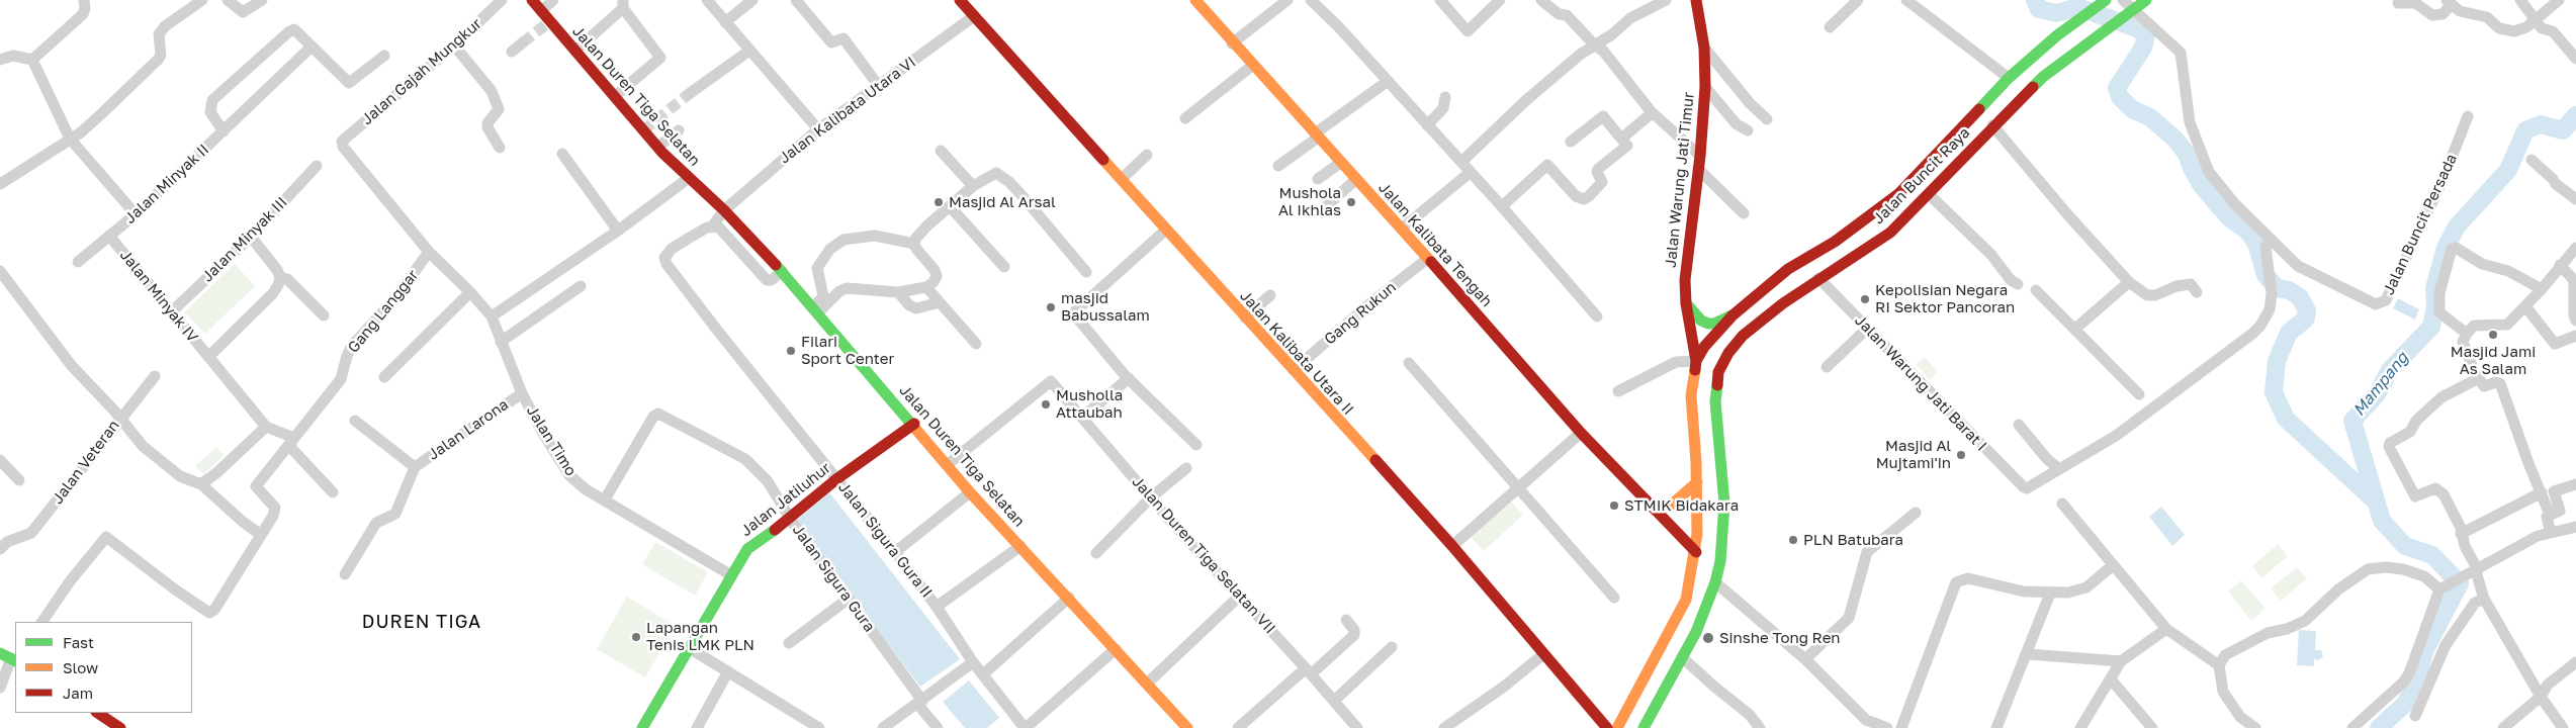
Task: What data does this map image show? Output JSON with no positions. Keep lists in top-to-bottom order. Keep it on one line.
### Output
{"streets":{"street":["Jalan Gajah Mungkur","Jalan Duren Tiga Selatan","Jalan Kalibata Utara VI","Jalan Buncit Raya","Jalan Warung Jati Timur","Jalan Minyak II","Jalan Buncit Persada","Jalan Minyak III","Jalan Kalibata Tengah","Jalan Minyak IV","Gang Langgar","Gang Rukun","Jalan Kalibata Utara II","Jalan Warung Jati Barat I","Jalan Larona","Jalan Timo","Jalan Veteran","Jalan Jatiluhur","Jalan Sigura Gura II","Jalan Duren Tiga Selatan VII","Jalan Sigura Gura"]},"crossings":[["Jalan Gajah Mungkur","Jalan Timo"],["Jalan Duren Tiga Selatan","Jalan Kalibata Utara VI"],["Jalan Duren Tiga Selatan","Jalan Jatiluhur"],["Jalan Duren Tiga Selatan","Jalan Sigura Gura II"],["Jalan Duren Tiga Selatan","Jalan Duren Tiga Selatan VII"],["Jalan Kalibata Utara VI","Jalan Kalibata Utara II"],["Jalan Kalibata Utara VI","Jalan Sigura Gura II"],["Jalan Buncit Raya","Jalan Warung Jati Timur"],["Jalan Buncit Raya","Jalan Buncit Persada"],["Jalan Buncit Raya","Jalan Warung Jati Barat I"],["Jalan Minyak II","Jalan Minyak IV"],["Jalan Minyak III","Jalan Minyak IV"],["Jalan Kalibata Tengah","Gang Rukun"],["Gang Langgar","Jalan Timo"],["Gang Rukun","Jalan Kalibata Utara II"],["Jalan Larona","Jalan Timo"],["Jalan Timo","Jalan Jatiluhur"],["Jalan Timo","Jalan Sigura Gura"],["Jalan Jatiluhur","Jalan Sigura Gura II"],["Jalan Jatiluhur","Jalan Sigura Gura"]],"districts":["DUREN TIGA"],"water":["Mampang"],"places":["Masjid Al Arsal","Mushola Al Ikhlas","Kepolisian Negara RI Sektor Pancoran","masjid Babussalam","Masjid Jami As Salam","Filari Sport Center","Musholla Attaubah","Masjid Al Mujtami'in","STMIK Bidakara","PLN Batubara","Lapangan Tenis LMK PLN","Sinshe Tong Ren"],"legend":["Fast","Slow","Jam"]}
